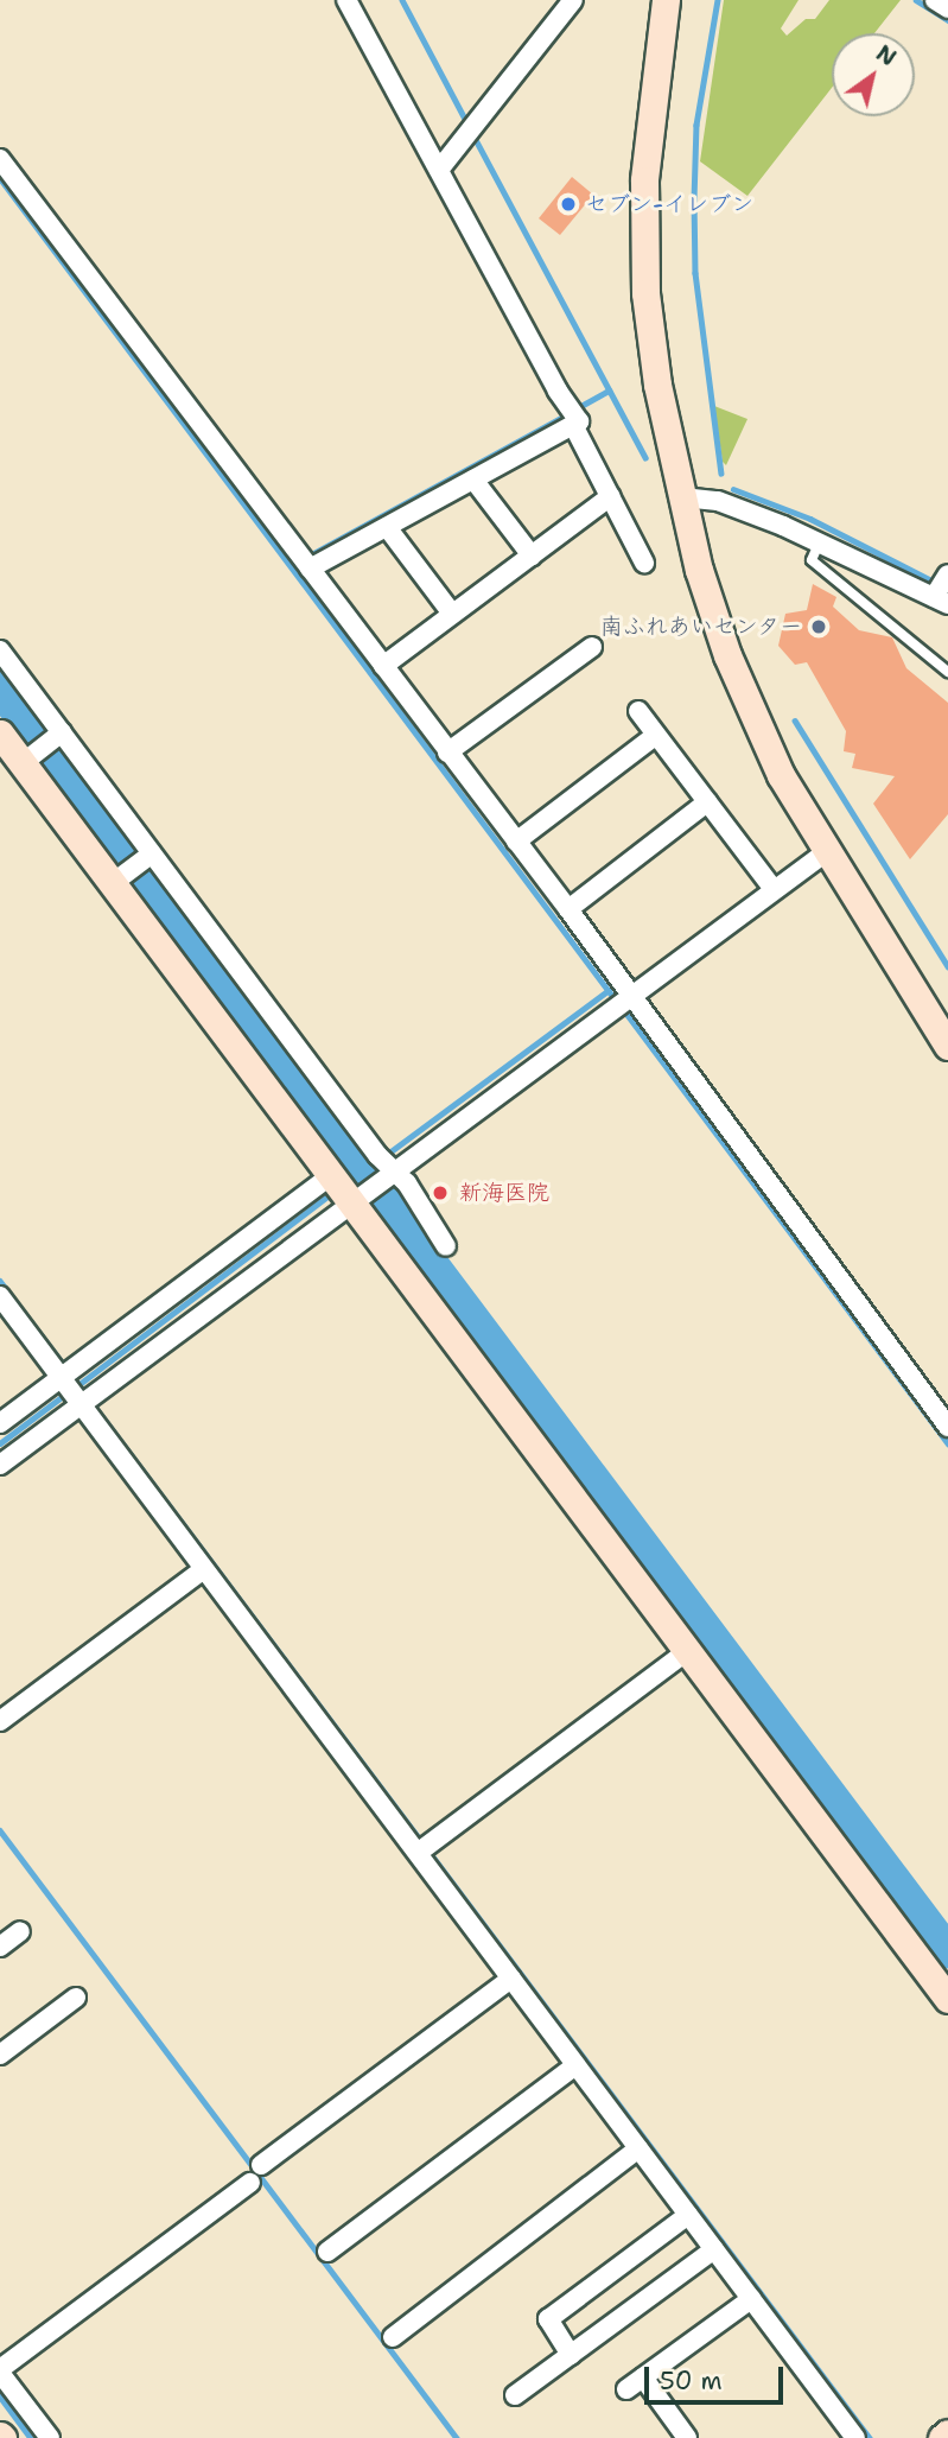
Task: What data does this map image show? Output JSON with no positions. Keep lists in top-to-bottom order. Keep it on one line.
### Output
{"places":["セブン-イレブン","南ふれあいセンター","新海医院"],"scale_bar":"50 m","north":"top right"}
